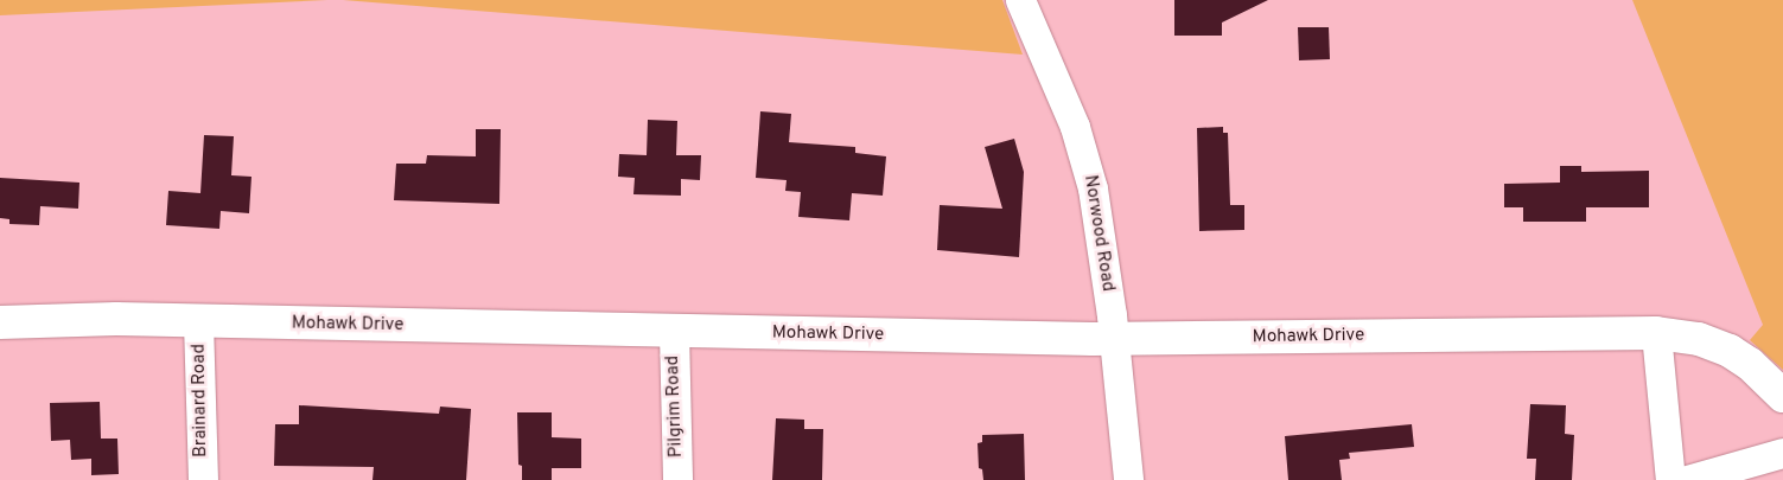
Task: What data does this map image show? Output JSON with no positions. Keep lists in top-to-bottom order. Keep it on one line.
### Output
{"streets":{"street":["Norwood Road","Mohawk Drive","Brainard Road","Pilgrim Road"]},"crossings":[["Norwood Road","Mohawk Drive"],["Mohawk Drive","Brainard Road"],["Mohawk Drive","Pilgrim Road"]]}
